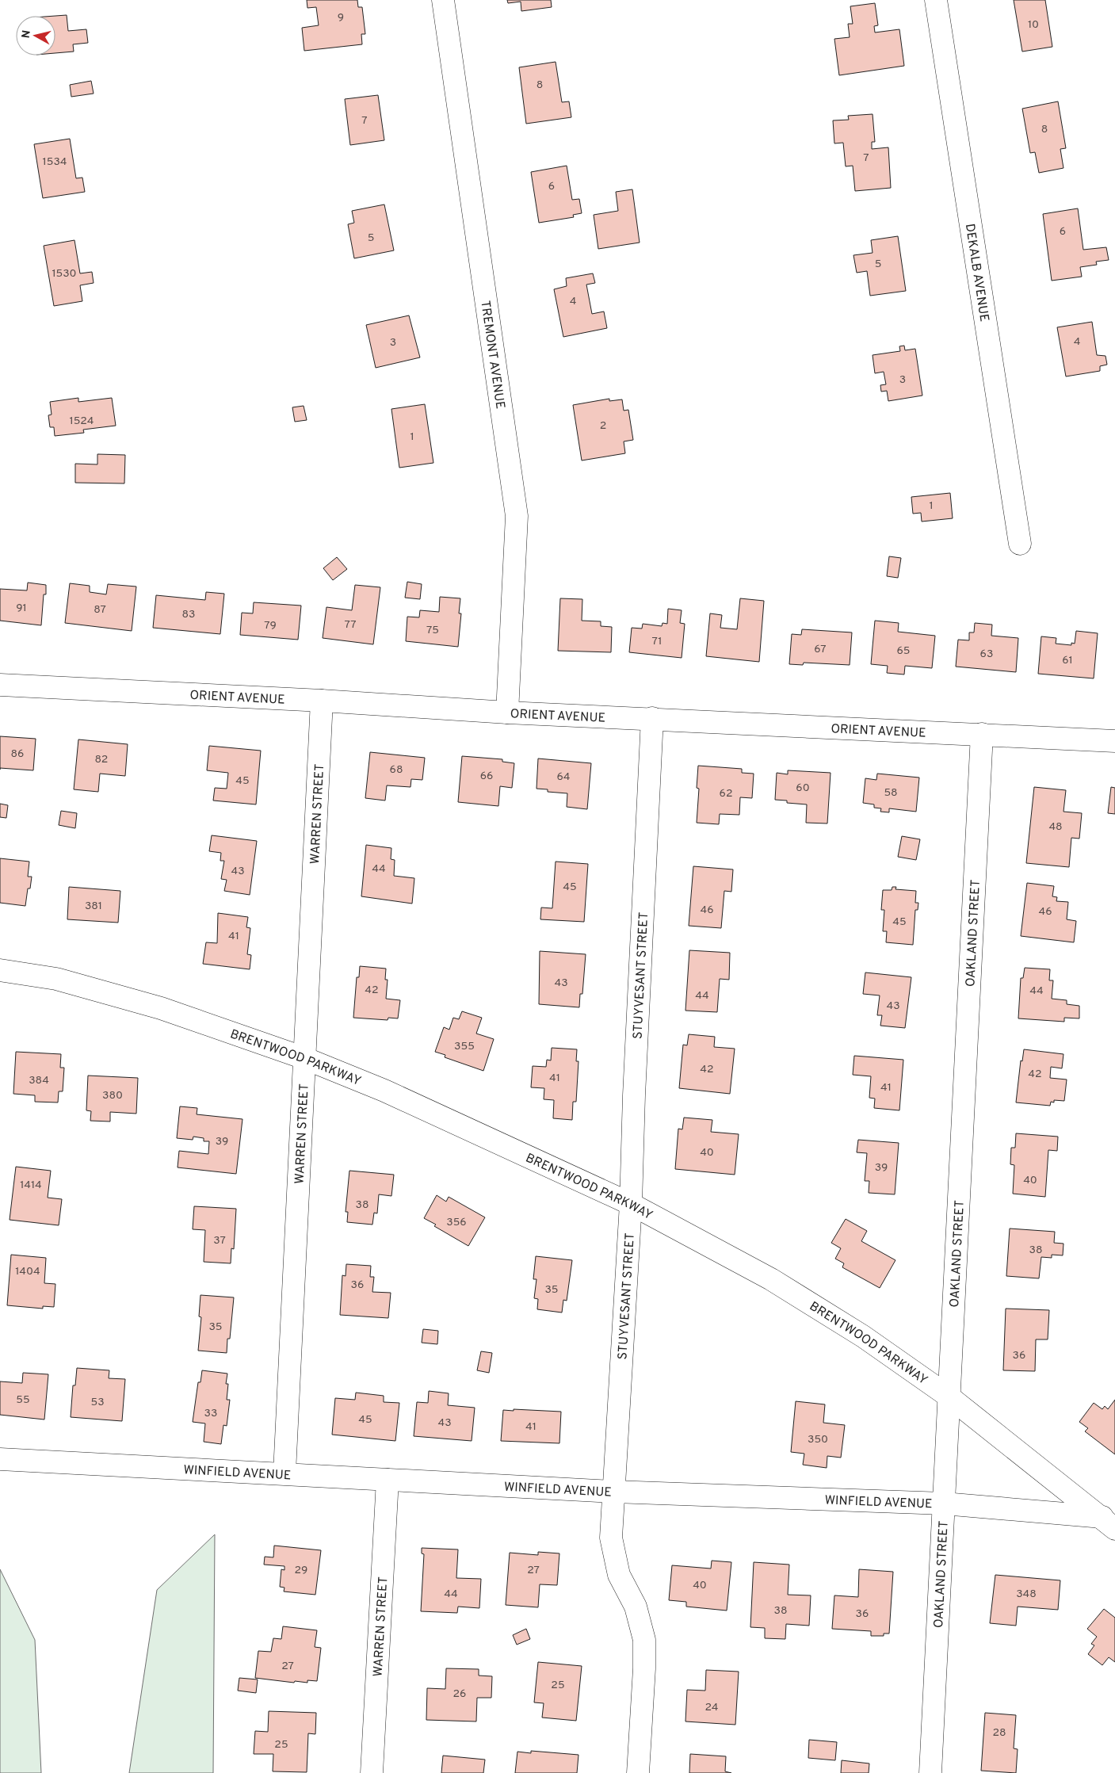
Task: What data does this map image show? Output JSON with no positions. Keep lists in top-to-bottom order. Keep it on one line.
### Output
{"streets":{"street":["DEKALB AVENUE","TREMONT AVENUE","ORIENT AVENUE","WARREN STREET","OAKLAND STREET","STUYVESANT STREET","BRENTWOOD PARKWAY","WINFIELD AVENUE"]},"crossings":[["TREMONT AVENUE","ORIENT AVENUE"],["ORIENT AVENUE","WARREN STREET"],["ORIENT AVENUE","OAKLAND STREET"],["ORIENT AVENUE","STUYVESANT STREET"],["WARREN STREET","BRENTWOOD PARKWAY"],["WARREN STREET","WINFIELD AVENUE"],["OAKLAND STREET","BRENTWOOD PARKWAY"],["OAKLAND STREET","WINFIELD AVENUE"],["STUYVESANT STREET","BRENTWOOD PARKWAY"],["STUYVESANT STREET","WINFIELD AVENUE"],["BRENTWOOD PARKWAY","WINFIELD AVENUE"]],"house_numbers":["9","10","8","7","8","7","1534","6","6","5","5","1530","4","4","3","3","1524","2","1","1","91","87","83","77","79","75","71","67","65","63","61","86","82","68","66","64","45","60","58","62","48","44","43","45","381","46","46","45","41","43","42","44","44","43","355","42","42","41","384","41","380","39","40","39","40","1414","38","356","37","38","1404","36","35","35","36","55","53","33","45","43","41","350","29","27","40","44","348","38","36","27","25","26","24","28","25"],"north":"left"}
